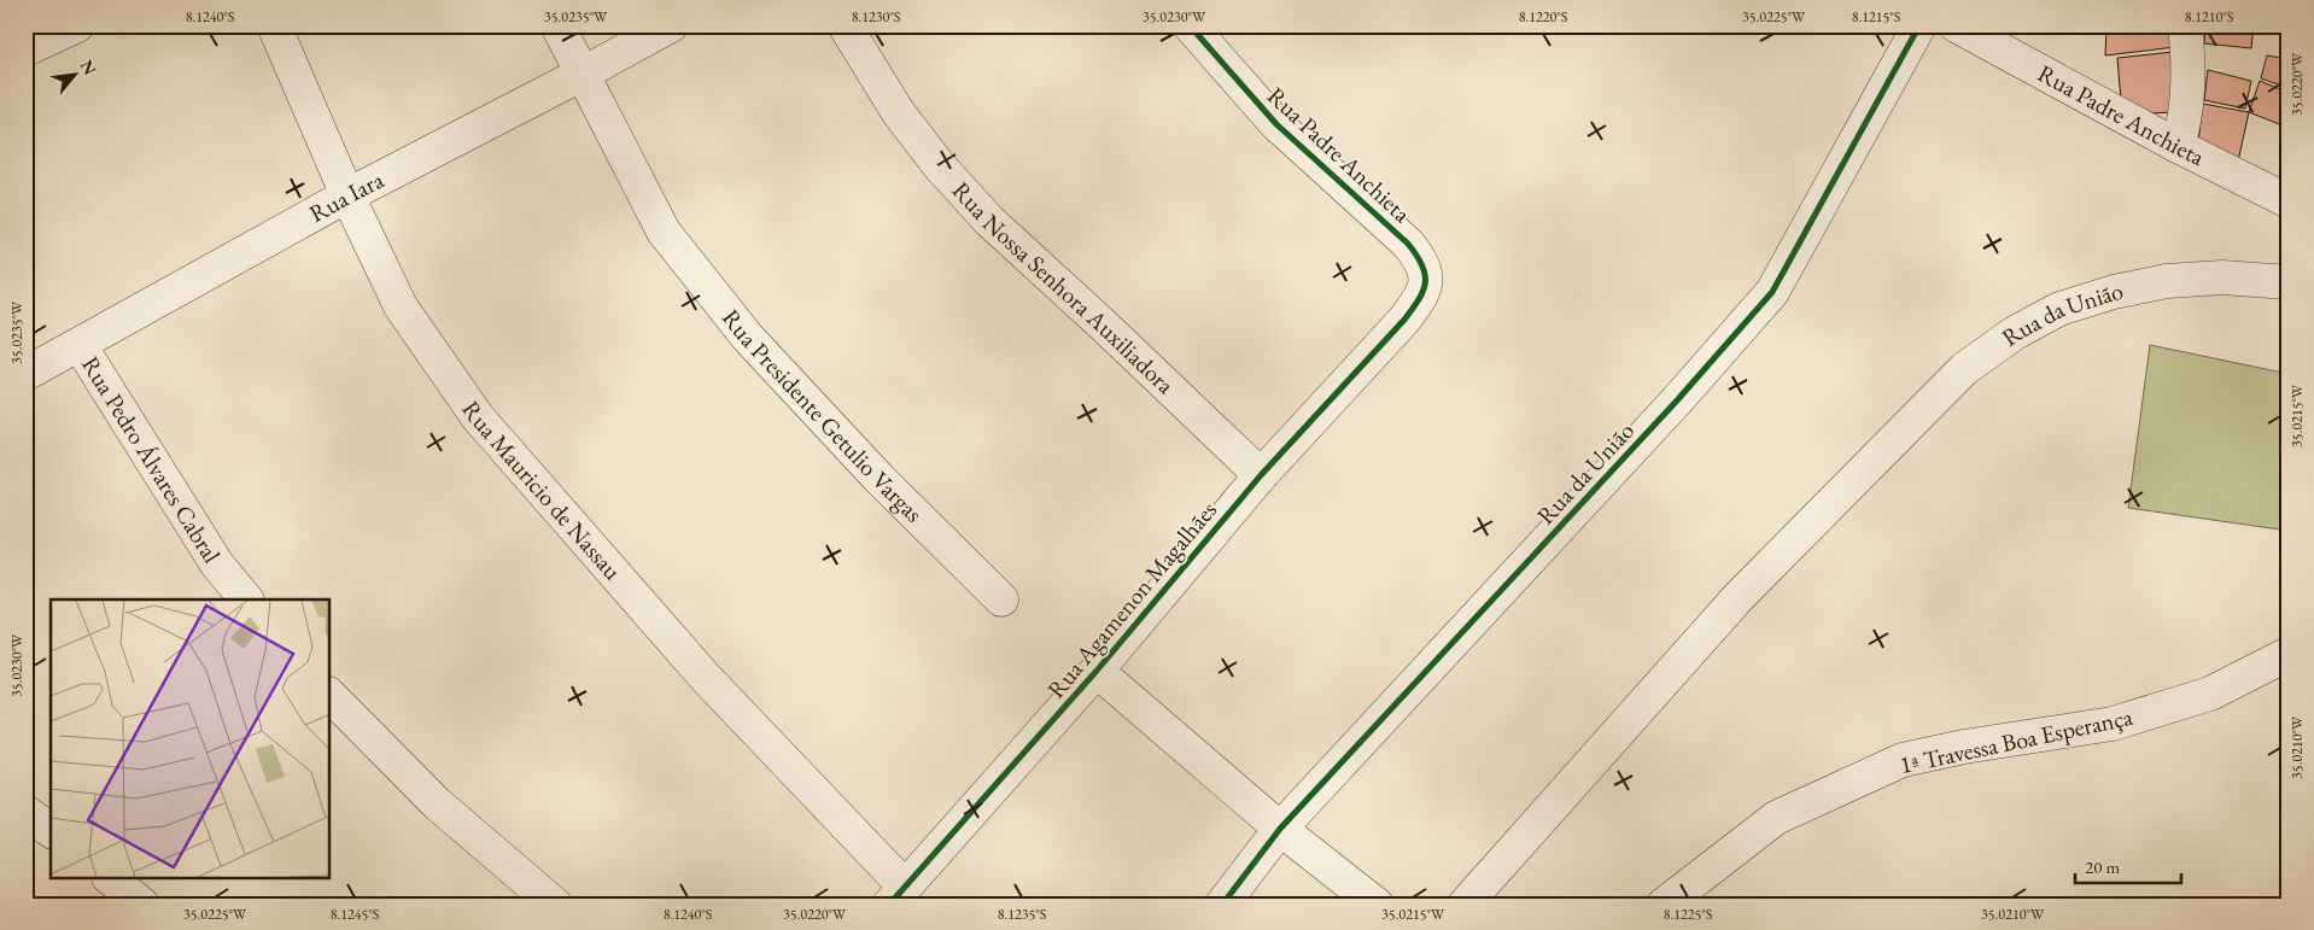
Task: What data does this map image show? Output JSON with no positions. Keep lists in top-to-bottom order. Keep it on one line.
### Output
{"streets":{"street":["Rua Padre Anchieta","Rua Iara","Rua Nossa Senhora Auxiliadora","Rua da União","Rua Presidente Getulio Vargas","Rua Pedro Álvares Cabral","Rua Mauricio de Nassau","Rua Agamenon Magalhães","1ª Travessa Boa Esperança"]},"crossings":[["Rua Padre Anchieta","Rua Agamenon Magalhães"],["Rua Iara","Rua Presidente Getulio Vargas"],["Rua Iara","Rua Pedro Álvares Cabral"],["Rua Iara","Rua Mauricio de Nassau"],["Rua Nossa Senhora Auxiliadora","Rua Agamenon Magalhães"],["Rua Mauricio de Nassau","Rua Agamenon Magalhães"]],"scale_bar":"20 m","north":"top right","coordinates":["8.1240°S","35.0235°W","8.1230°S","35.0230°W","8.1220°S","35.0225°W","8.1215°S","8.1210°S","35.0220°W","35.0215°W","35.0210°W","8.1245°S","8.1235°S","8.1225°S"]}
